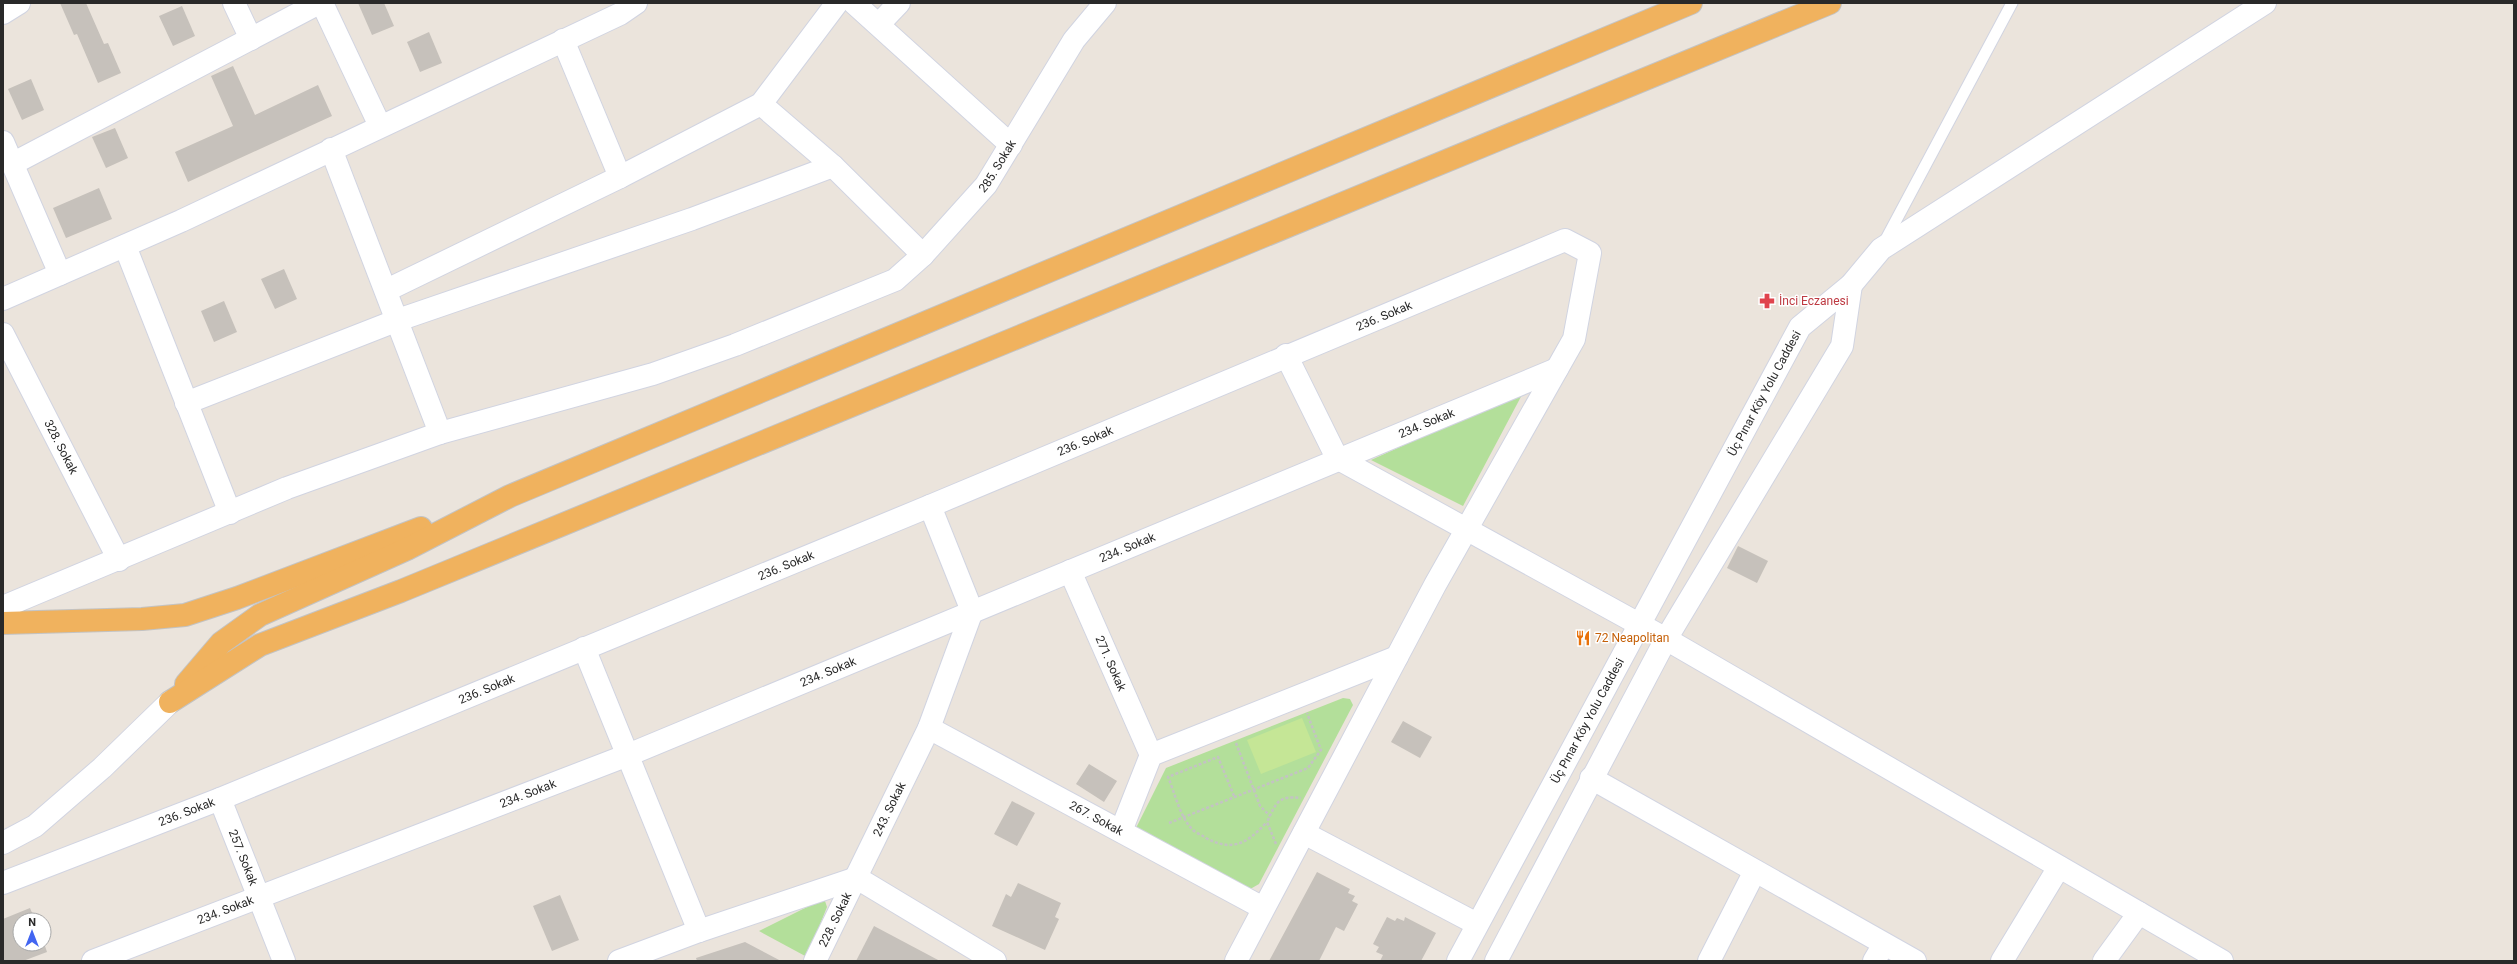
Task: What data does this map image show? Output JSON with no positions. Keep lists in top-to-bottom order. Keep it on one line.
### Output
{"streets":{"street":["285. Sokak","236. Sokak","Üç Pınar Köy Yolu Caddesi","234. Sokak","328. Sokak","271. Sokak","243. Sokak","267. Sokak","257. Sokak","228. Sokak"]},"crossings":[["285. Sokak","328. Sokak"],["236. Sokak","234. Sokak"],["236. Sokak","257. Sokak"],["234. Sokak","271. Sokak"],["234. Sokak","243. Sokak"],["234. Sokak","257. Sokak"],["243. Sokak","267. Sokak"],["243. Sokak","228. Sokak"]],"places":{"pharmacy":["İnci Eczanesi"],"restaurant":["72 Neapolitan"]},"north":"top"}
